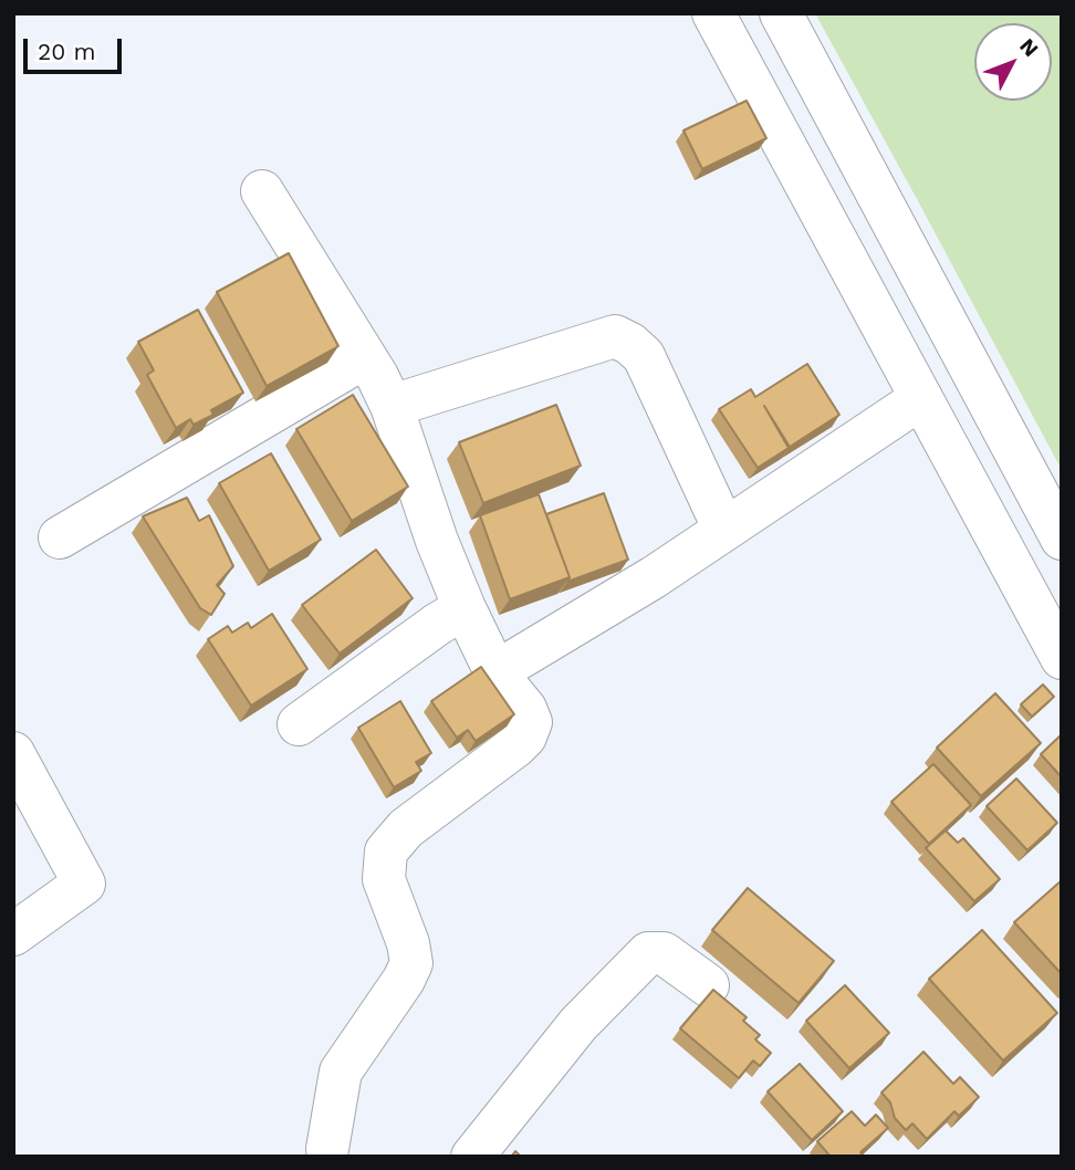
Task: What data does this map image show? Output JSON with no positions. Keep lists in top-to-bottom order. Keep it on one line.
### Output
{"scale_bar":"20 m","north":"top right"}
